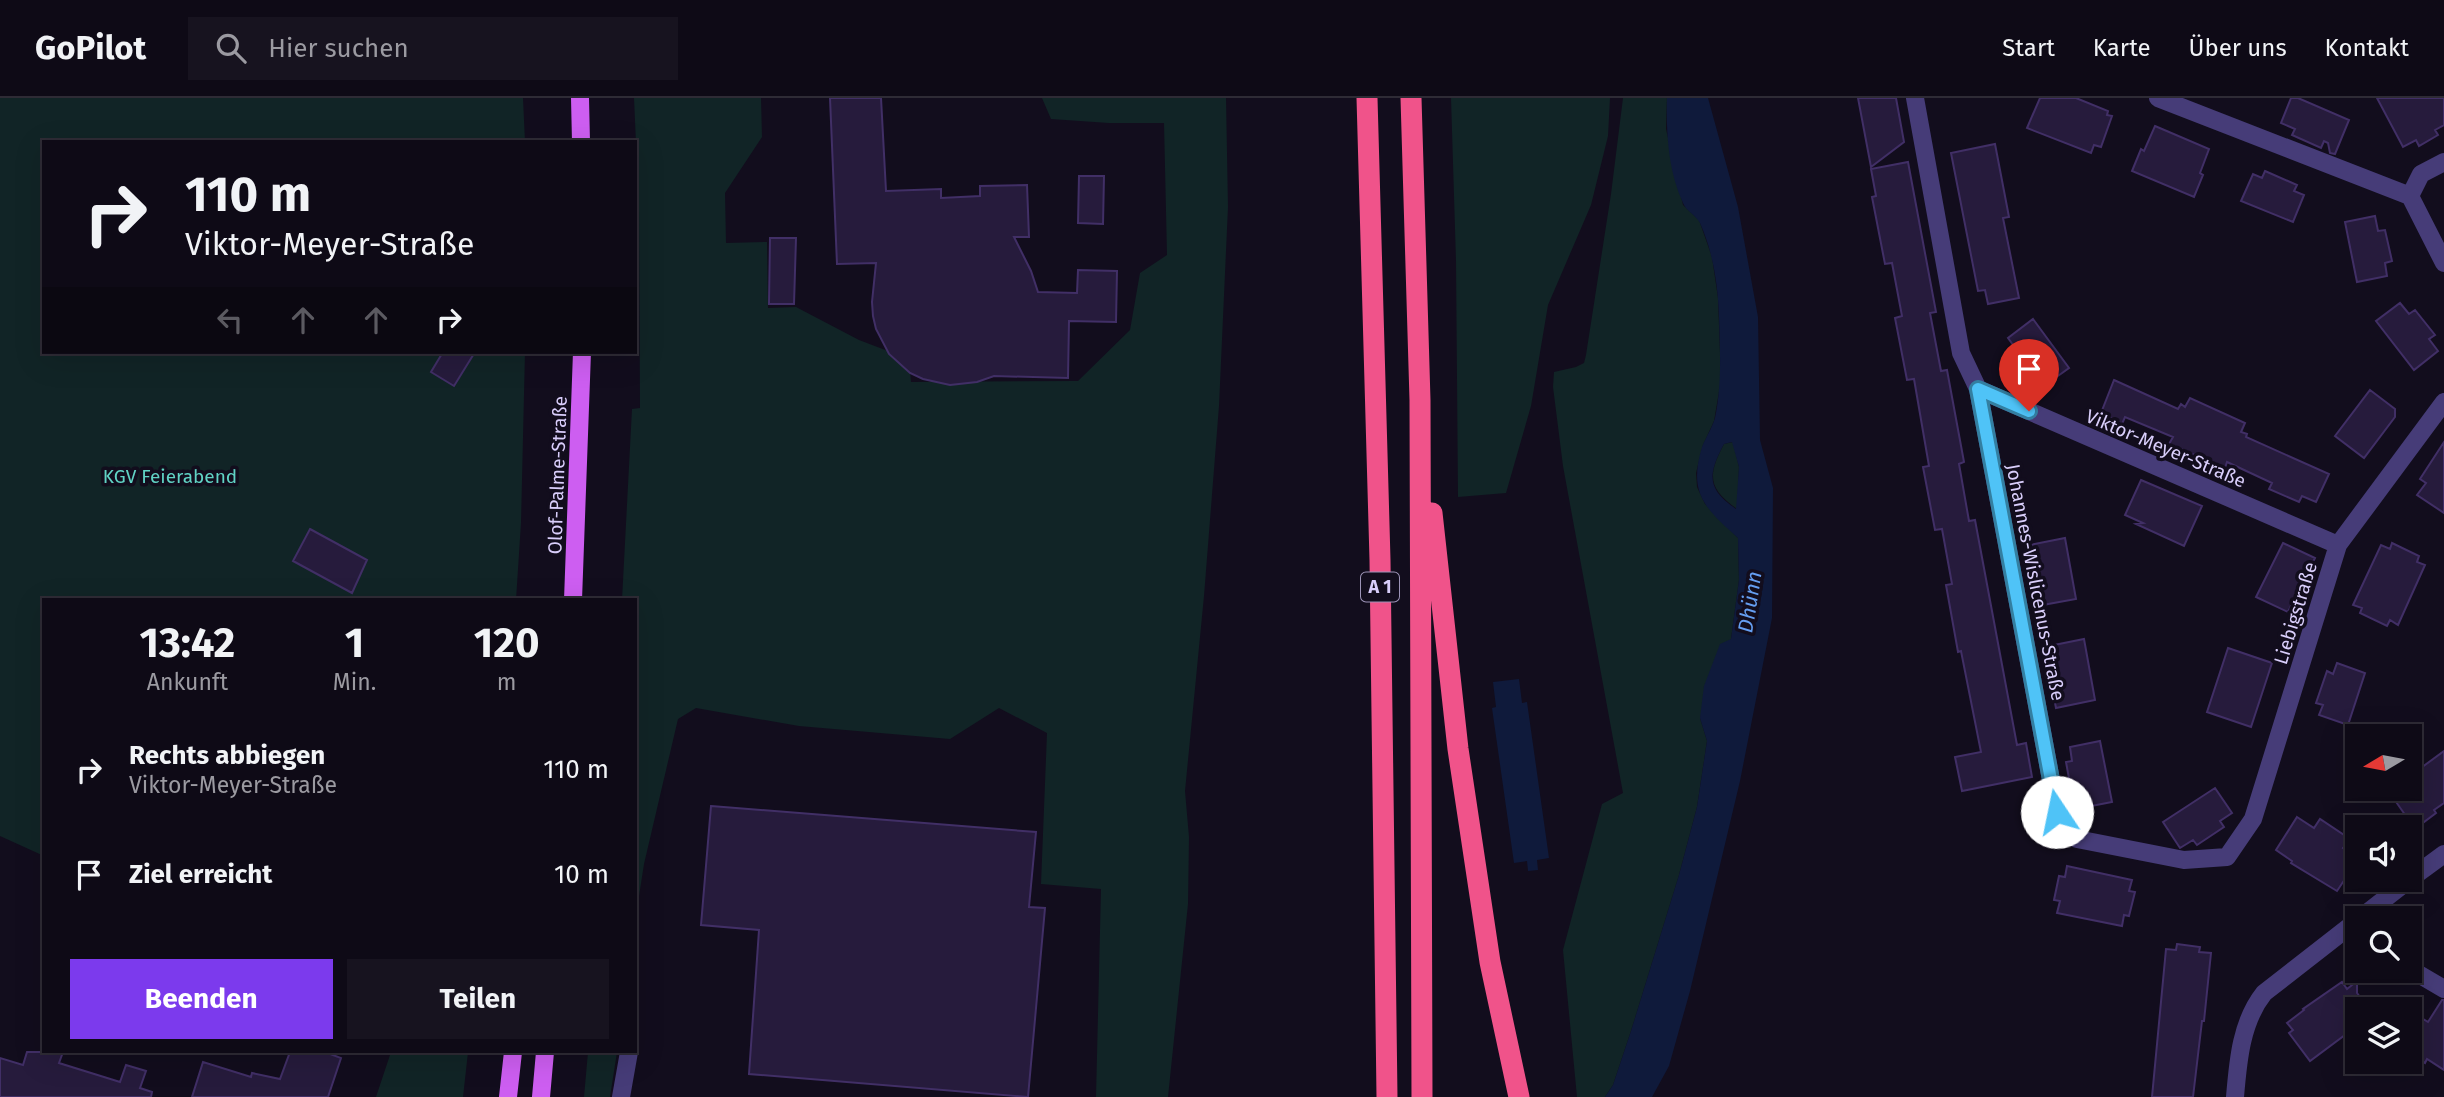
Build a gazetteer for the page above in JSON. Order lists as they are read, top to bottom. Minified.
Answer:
{"streets":{"highway":["A 1"],"main road":["Olof-Palme-Straße"],"street":["Viktor-Meyer-Straße","Johannes-Wislicenus-Straße","Liebigstraße"]},"crossings":[["Viktor-Meyer-Straße","Johannes-Wislicenus-Straße"],["Viktor-Meyer-Straße","Liebigstraße"],["Johannes-Wislicenus-Straße","Liebigstraße"]],"water":["Dhünn"],"parks":["KGV Feierabend"],"north":"left","page":{"header":"GoPilot","search":"Hier suchen","nav":["Start","Karte","Über uns","Kontakt"],"turn":["110 m","Viktor-Meyer-Straße"],"eta":["13:42","Ankunft","1","Min.","120","m"],"list":[{"name":"Rechts abbiegen","note":"Viktor-Meyer-Straße","value":"110 m"},{"name":"Ziel erreicht","value":"10 m"}],"buttons":["Beenden","Teilen"]}}
